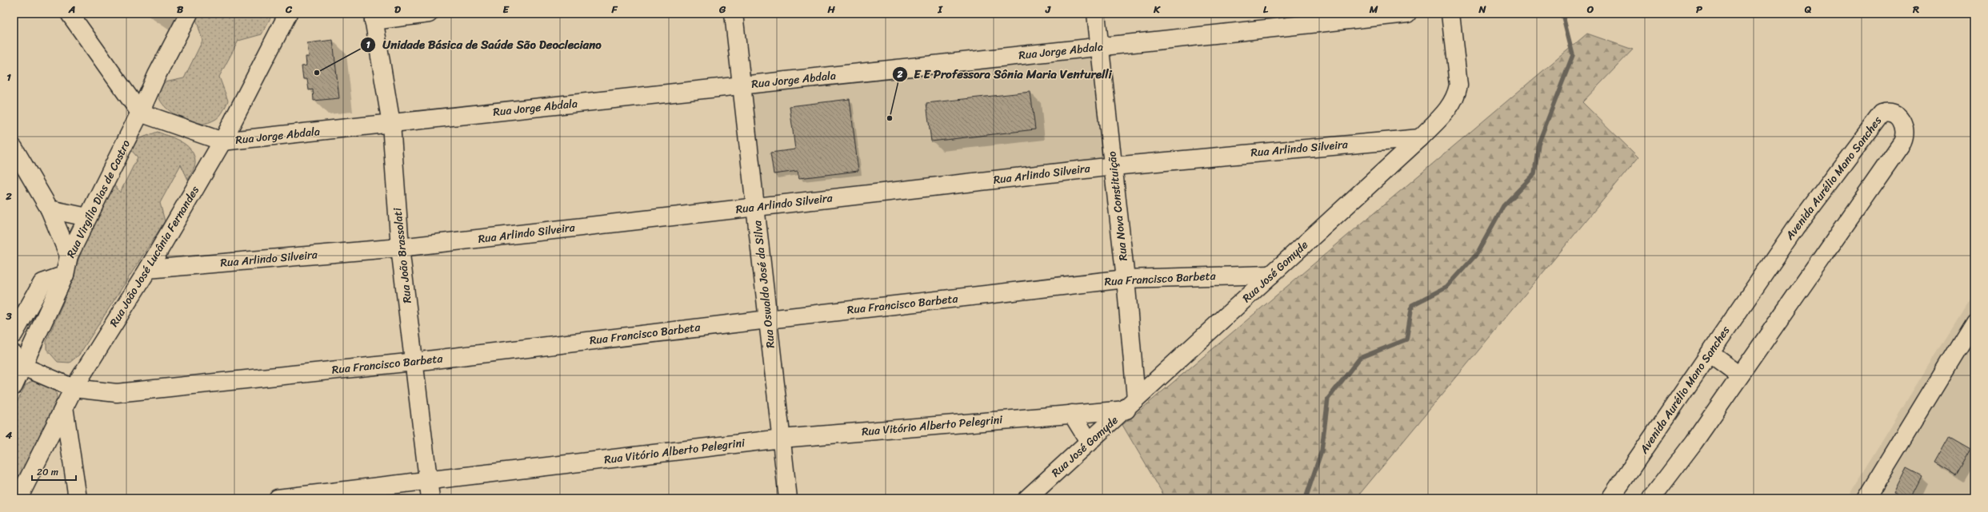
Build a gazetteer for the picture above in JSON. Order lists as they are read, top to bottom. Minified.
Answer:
{"streets":{"street":["Rua Jorge Abdala","Rua Arlindo Silveira","Avenida Aurélio Mano Sanches","Rua Virgílio Dias de Castro","Rua Nova Constituição","Rua João Brassolati","Rua João José Lucânia Fernandes","Rua José Gomyde","Rua Francisco Barbeta","Rua Oswaldo José da Silva","Rua Vitório Alberto Pelegrini"]},"crossings":[["Rua Jorge Abdala","Rua Virgílio Dias de Castro"],["Rua Jorge Abdala","Rua Nova Constituição"],["Rua Jorge Abdala","Rua João Brassolati"],["Rua Jorge Abdala","Rua João José Lucânia Fernandes"],["Rua Jorge Abdala","Rua Oswaldo José da Silva"],["Rua Arlindo Silveira","Rua Nova Constituição"],["Rua Arlindo Silveira","Rua João Brassolati"],["Rua Arlindo Silveira","Rua João José Lucânia Fernandes"],["Rua Arlindo Silveira","Rua José Gomyde"],["Rua Arlindo Silveira","Rua Oswaldo José da Silva"],["Rua Virgílio Dias de Castro","Rua Francisco Barbeta"],["Rua Nova Constituição","Rua José Gomyde"],["Rua Nova Constituição","Rua Francisco Barbeta"],["Rua Nova Constituição","Rua Vitório Alberto Pelegrini"],["Rua João Brassolati","Rua Francisco Barbeta"],["Rua João Brassolati","Rua Vitório Alberto Pelegrini"],["Rua João José Lucânia Fernandes","Rua Francisco Barbeta"],["Rua José Gomyde","Rua Francisco Barbeta"],["Rua José Gomyde","Rua Vitório Alberto Pelegrini"],["Rua Francisco Barbeta","Rua Oswaldo José da Silva"],["Rua Oswaldo José da Silva","Rua Vitório Alberto Pelegrini"]],"places":["Unidade Básica de Saúde São Deocleciano","E E Professora Sônia Maria Venturelli"],"scale_bar":"20 m","grid":{"columns":["A","B","C","D","E","F","G","H","I","J","K","L","M","N","O","P","Q","R"],"rows":["1","2","3","4"]}}
